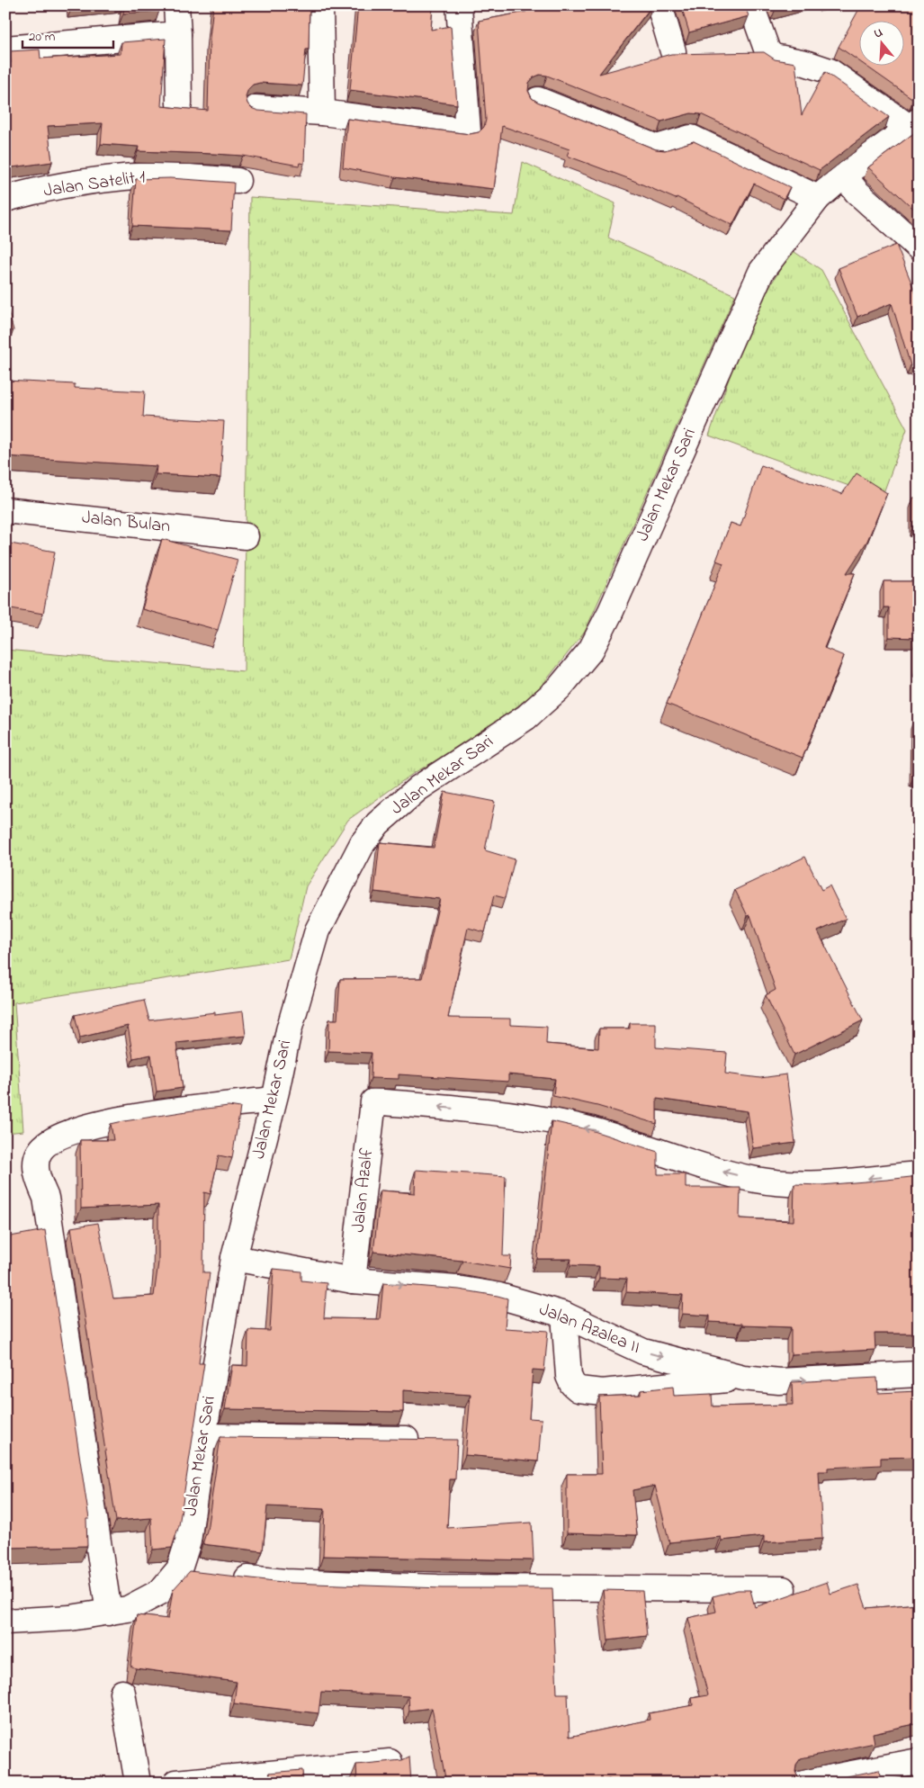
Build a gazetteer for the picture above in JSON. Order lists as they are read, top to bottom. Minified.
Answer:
{"streets":{"street":["Jalan Satelit 1","Jalan Mekar Sari","Jalan Bulan","Jalan Azalf","Jalan Azalea II"]},"crossings":[["Jalan Mekar Sari","Jalan Azalea II"],["Jalan Azalf","Jalan Azalea II"]],"one_way":["Jalan Azalea II"],"scale_bar":"20 m","north":"top"}
